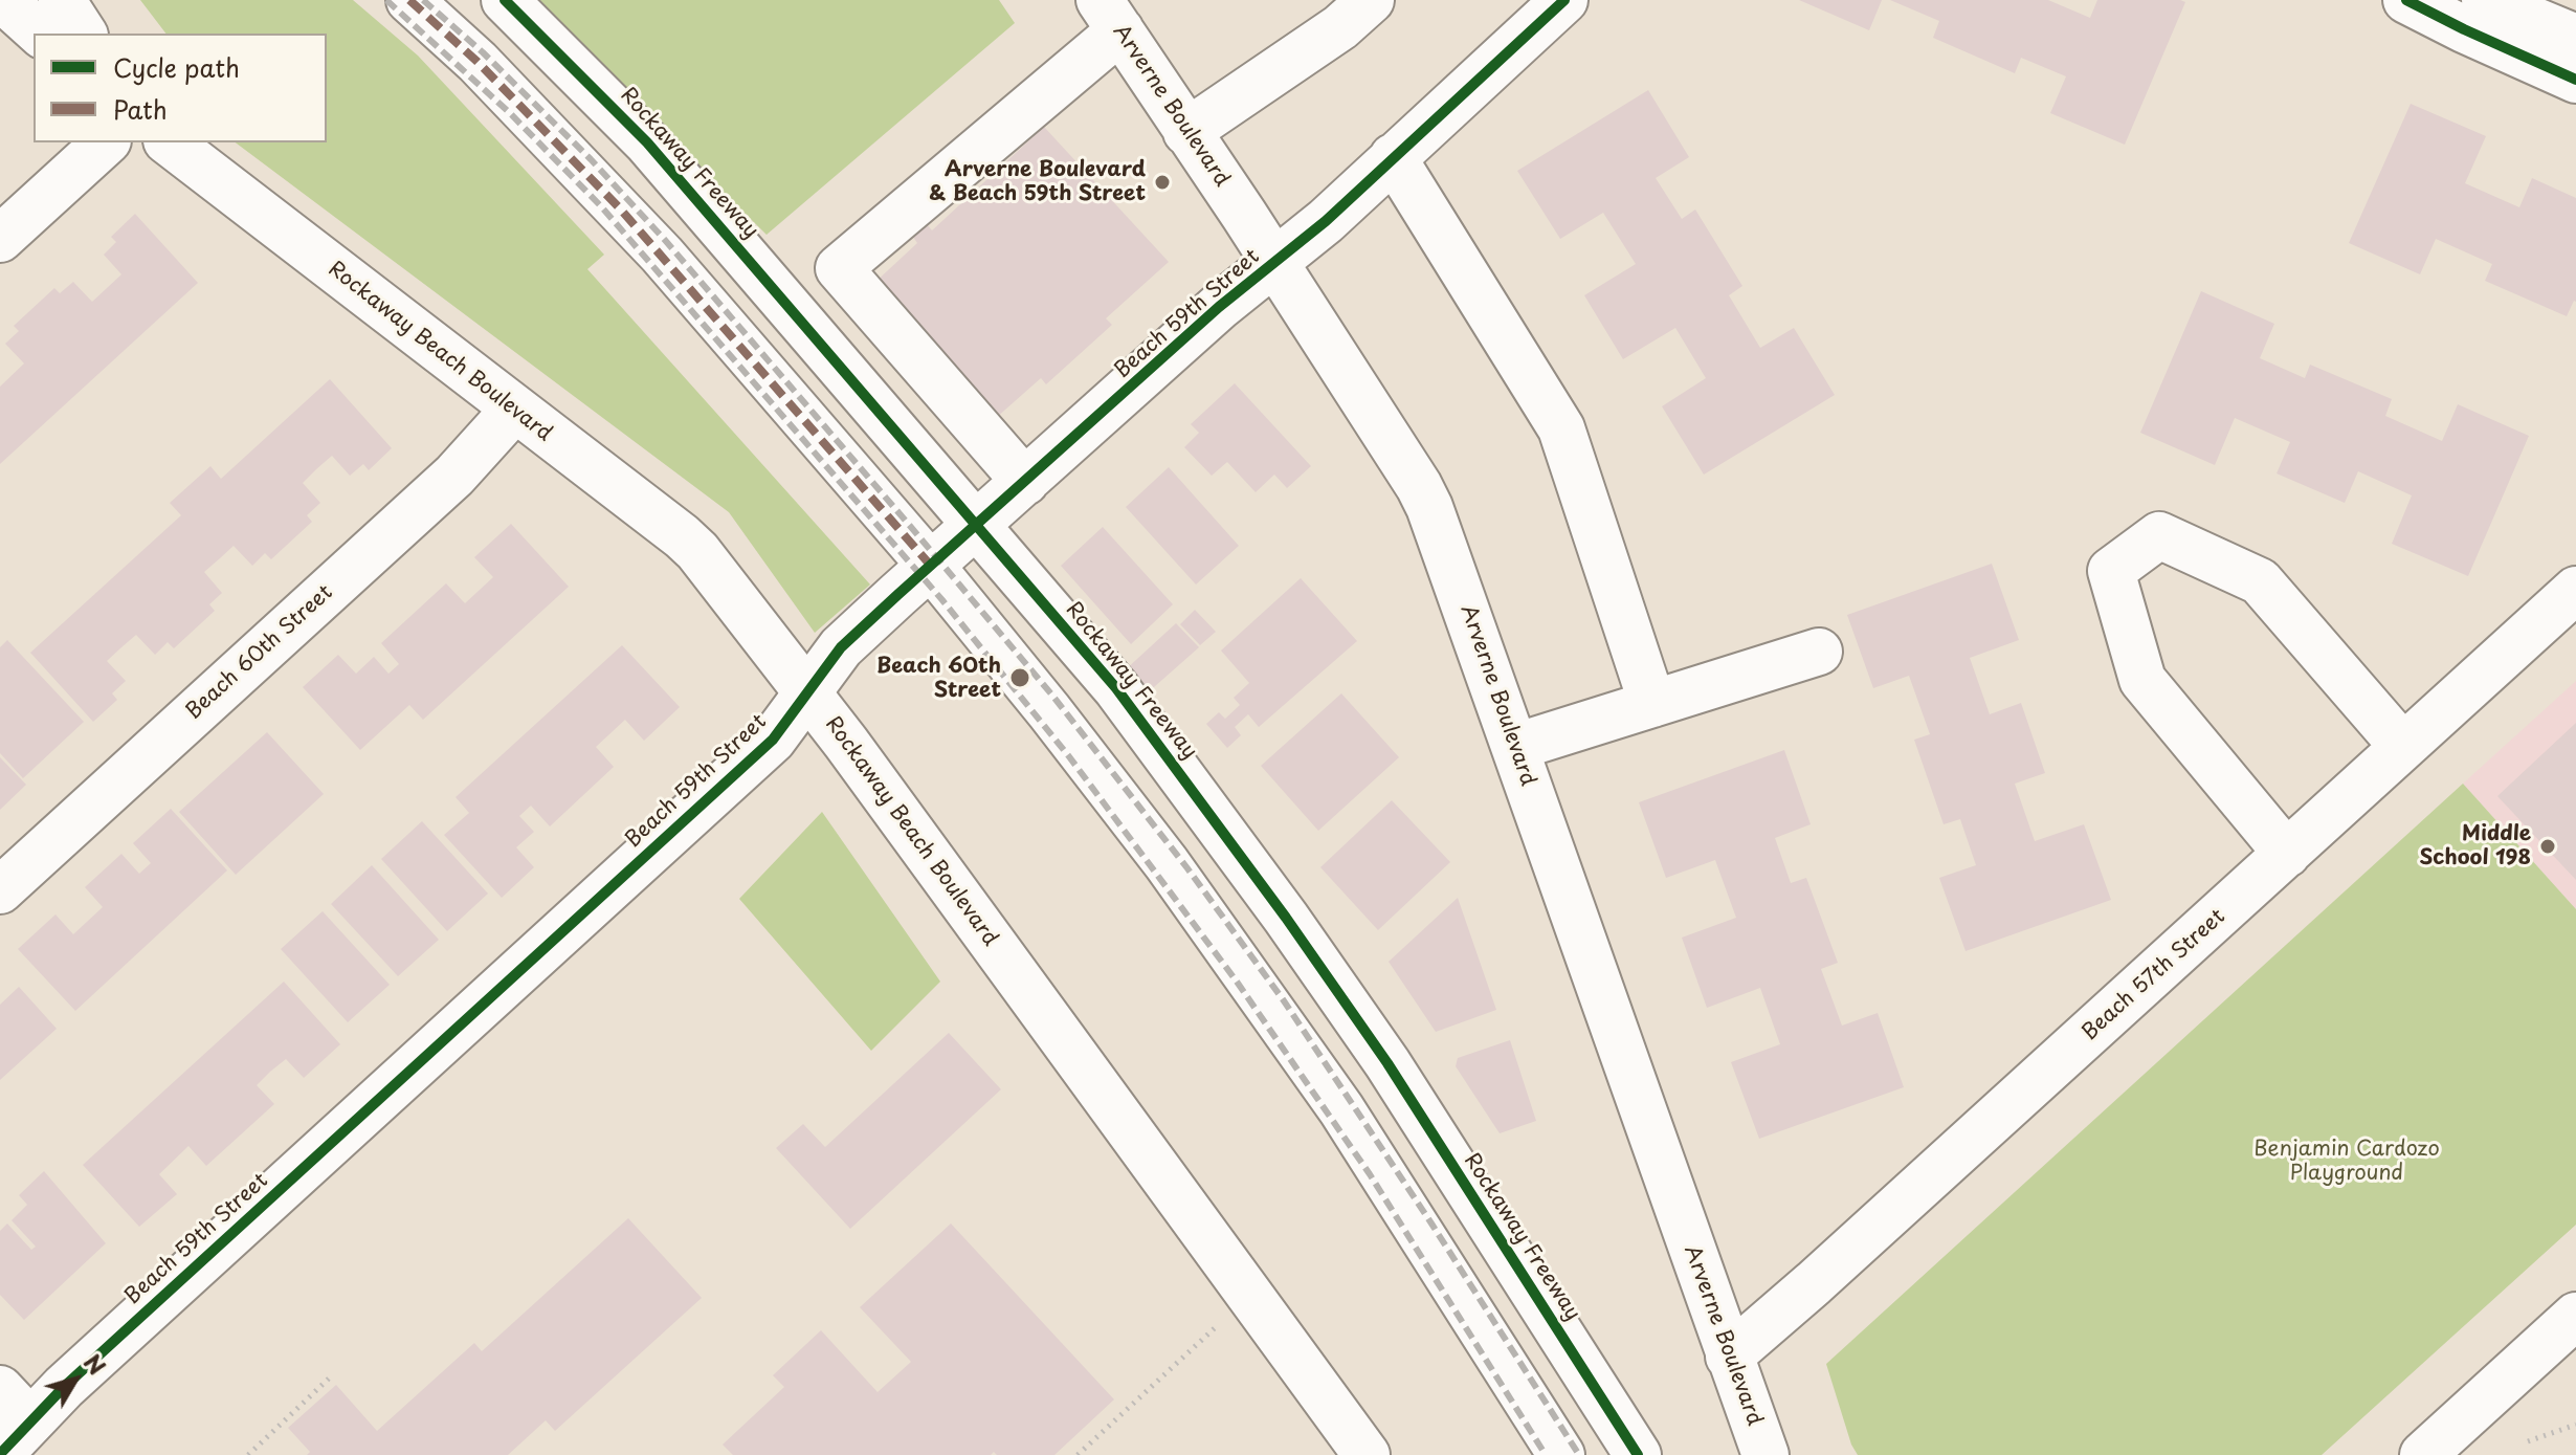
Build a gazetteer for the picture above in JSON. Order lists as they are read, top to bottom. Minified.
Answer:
{"streets":{"street":["Arverne Boulevard","Rockaway Freeway","Beach 59th Street","Rockaway Beach Boulevard","Beach 60th Street","Beach 57th Street"]},"crossings":[["Arverne Boulevard","Beach 59th Street"],["Arverne Boulevard","Beach 57th Street"],["Rockaway Freeway","Beach 59th Street"],["Beach 59th Street","Rockaway Beach Boulevard"],["Rockaway Beach Boulevard","Beach 60th Street"]],"parks":["Benjamin Cardozo Playground"],"places":["Arverne Boulevard & Beach 59th Street","Beach 60th Street","Middle School 198"],"legend":["Cycle path","Path"],"north":"top right"}
